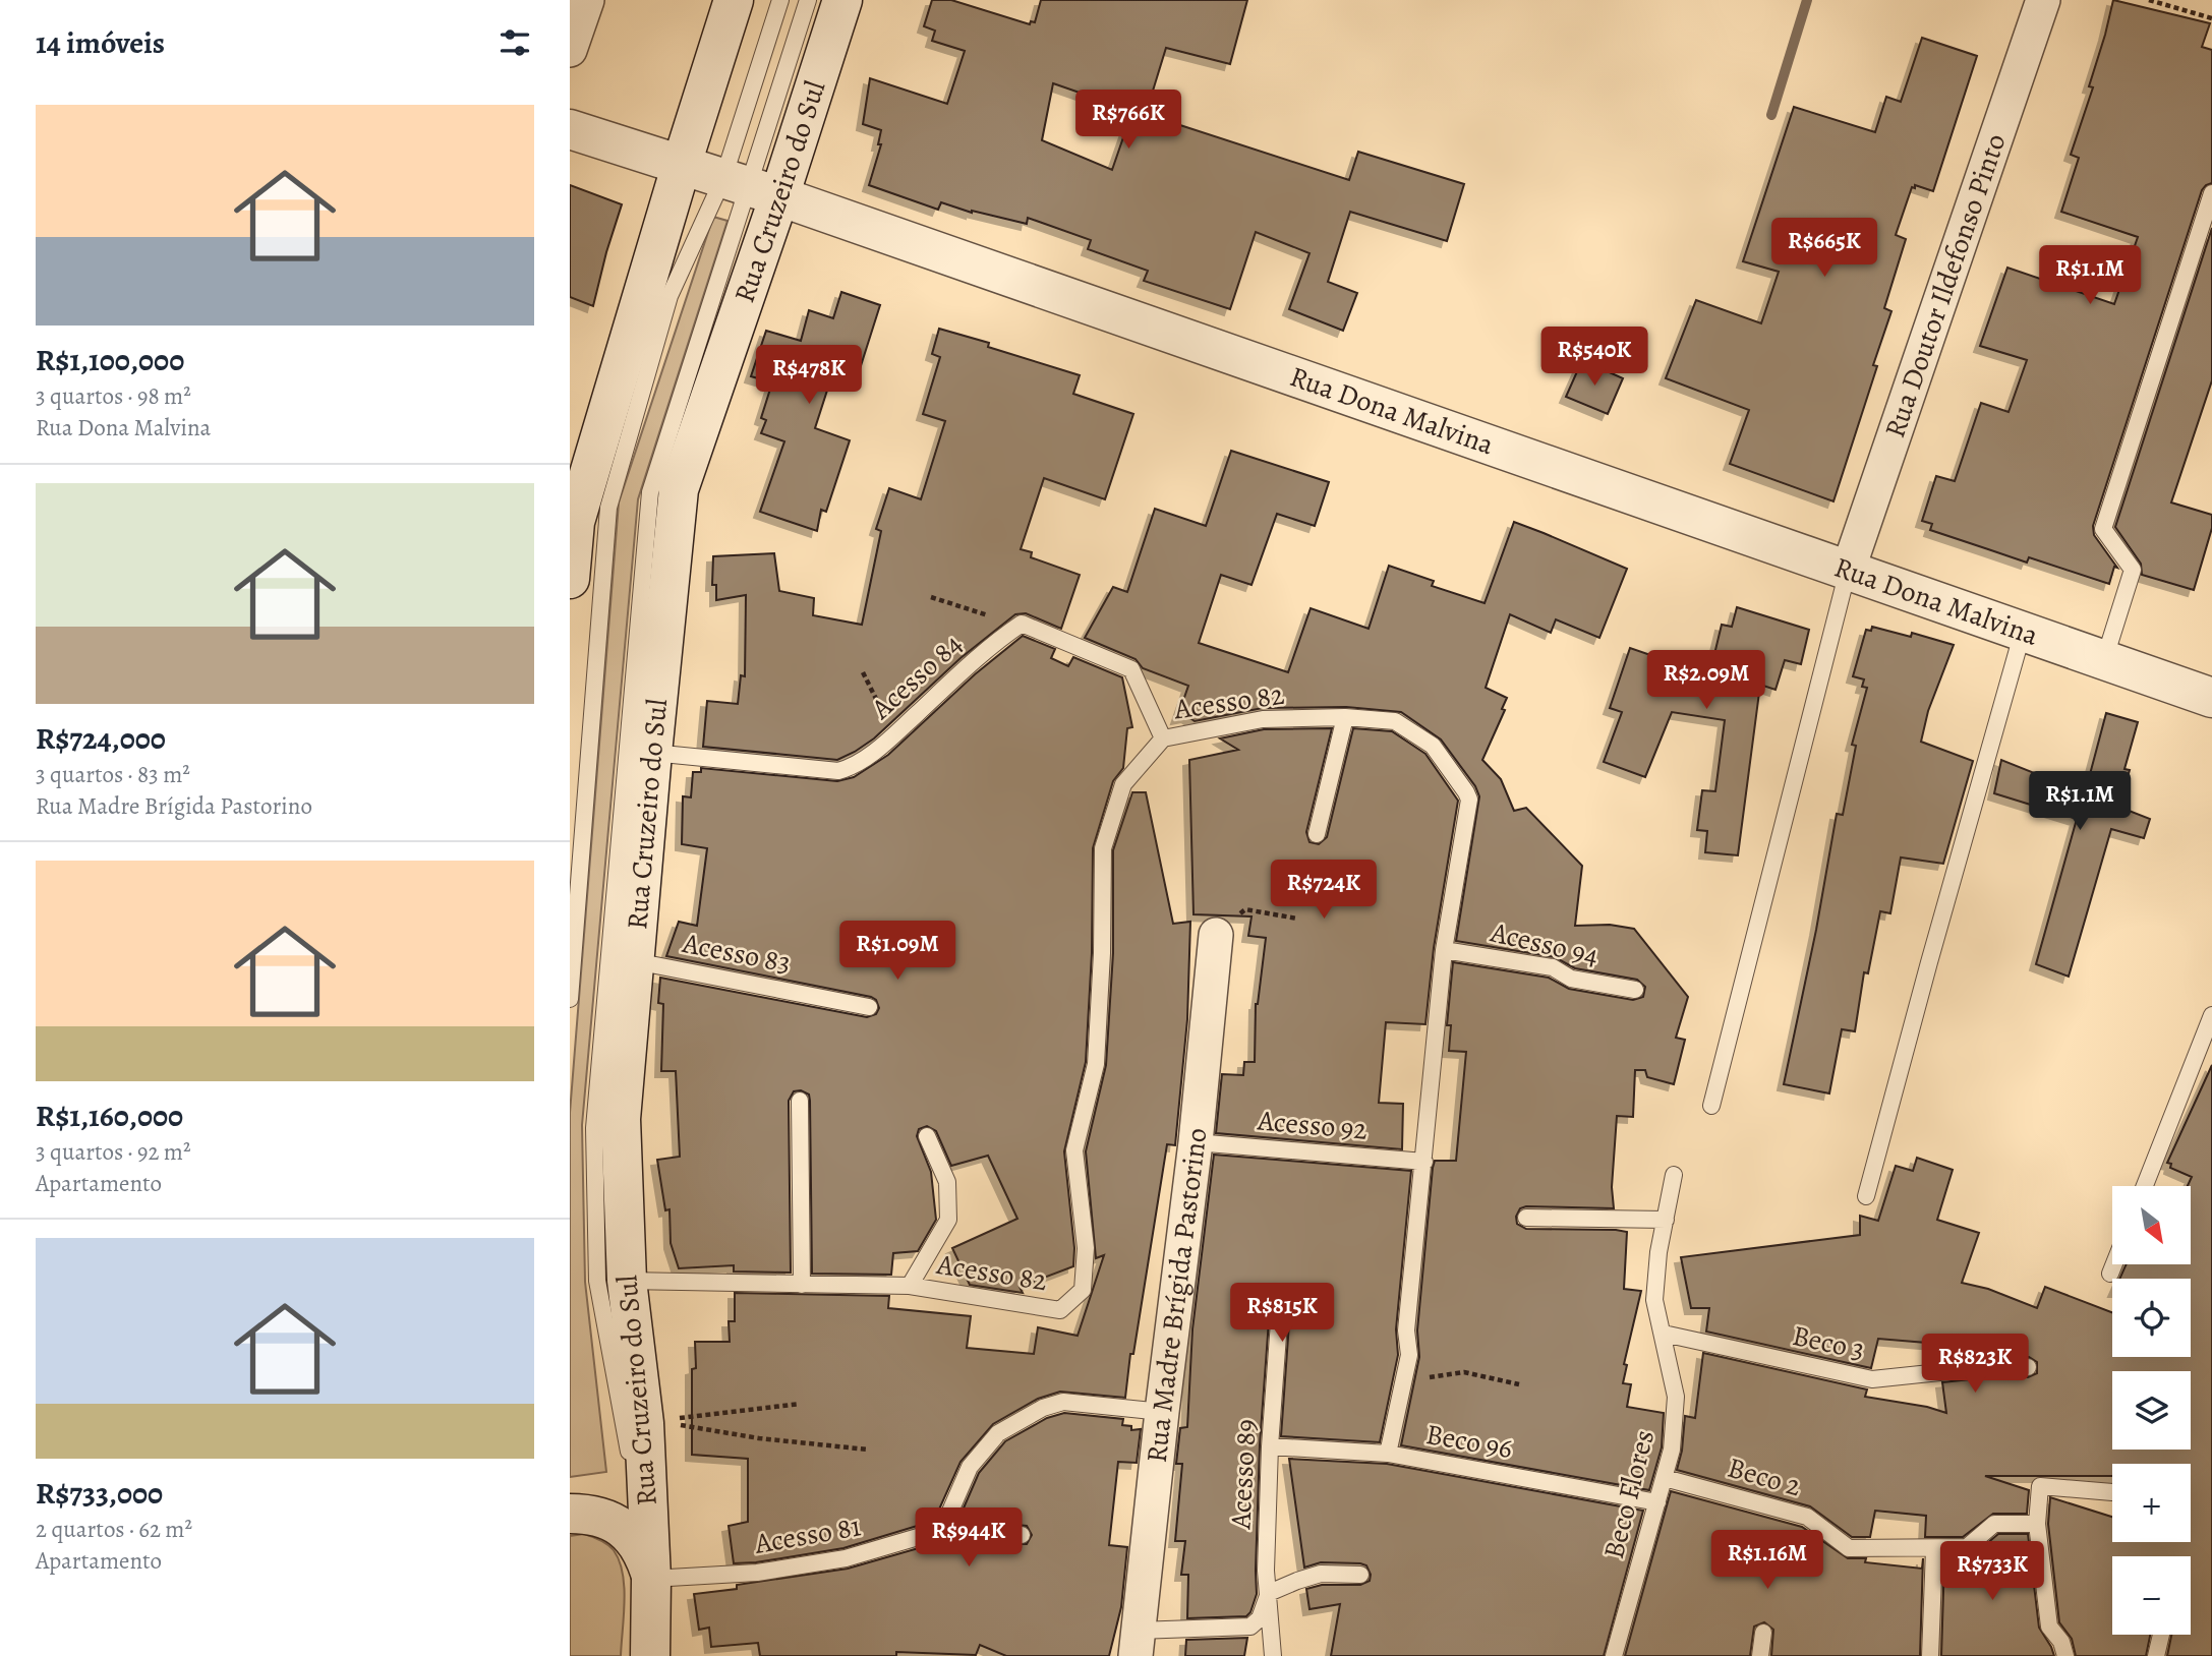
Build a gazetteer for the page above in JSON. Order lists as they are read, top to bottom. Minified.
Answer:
{"streets":{"main road":["Rua Cruzeiro do Sul","Rua Dona Malvina"],"street":["Rua Doutor Ildefonso Pinto","Rua Madre Brígida Pastorino"],"lane":["Acesso 84","Acesso 82","Acesso 94","Acesso 83","Acesso 92","Beco 3","Beco 96","Acesso 89","Beco 2","Beco Flores","Acesso 81"]},"crossings":[["Rua Cruzeiro do Sul","Rua Dona Malvina"],["Rua Cruzeiro do Sul","Acesso 84"],["Rua Cruzeiro do Sul","Acesso 82"],["Rua Cruzeiro do Sul","Acesso 83"],["Rua Cruzeiro do Sul","Acesso 81"],["Rua Doutor Ildefonso Pinto","Rua Dona Malvina"],["Acesso 82","Acesso 94"],["Acesso 82","Acesso 92"],["Acesso 82","Beco 96"],["Acesso 92","Rua Madre Brígida Pastorino"],["Beco 3","Beco Flores"],["Beco 96","Acesso 89"],["Beco 96","Beco Flores"],["Beco 2","Beco Flores"]],"north":"bottom right","page":{"heading":"14 imóveis","list":[{"name":"R$1,100,000","note":"3 quartos · 98 m² · Rua Dona Malvina"},{"name":"R$724,000","note":"3 quartos · 83 m² · Rua Madre Brígida Pastorino"},{"name":"R$1,160,000","note":"3 quartos · 92 m² · Apartamento"},{"name":"R$733,000","note":"2 quartos · 62 m² · Apartamento"}],"price":["R$766K","R$665K","R$1.1M","R$540K","R$478K","R$2.09M","R$1.1M","R$724K","R$1.09M","R$815K","R$823K","R$944K","R$1.16M","R$733K"],"map_buttons":["+","−"]}}
